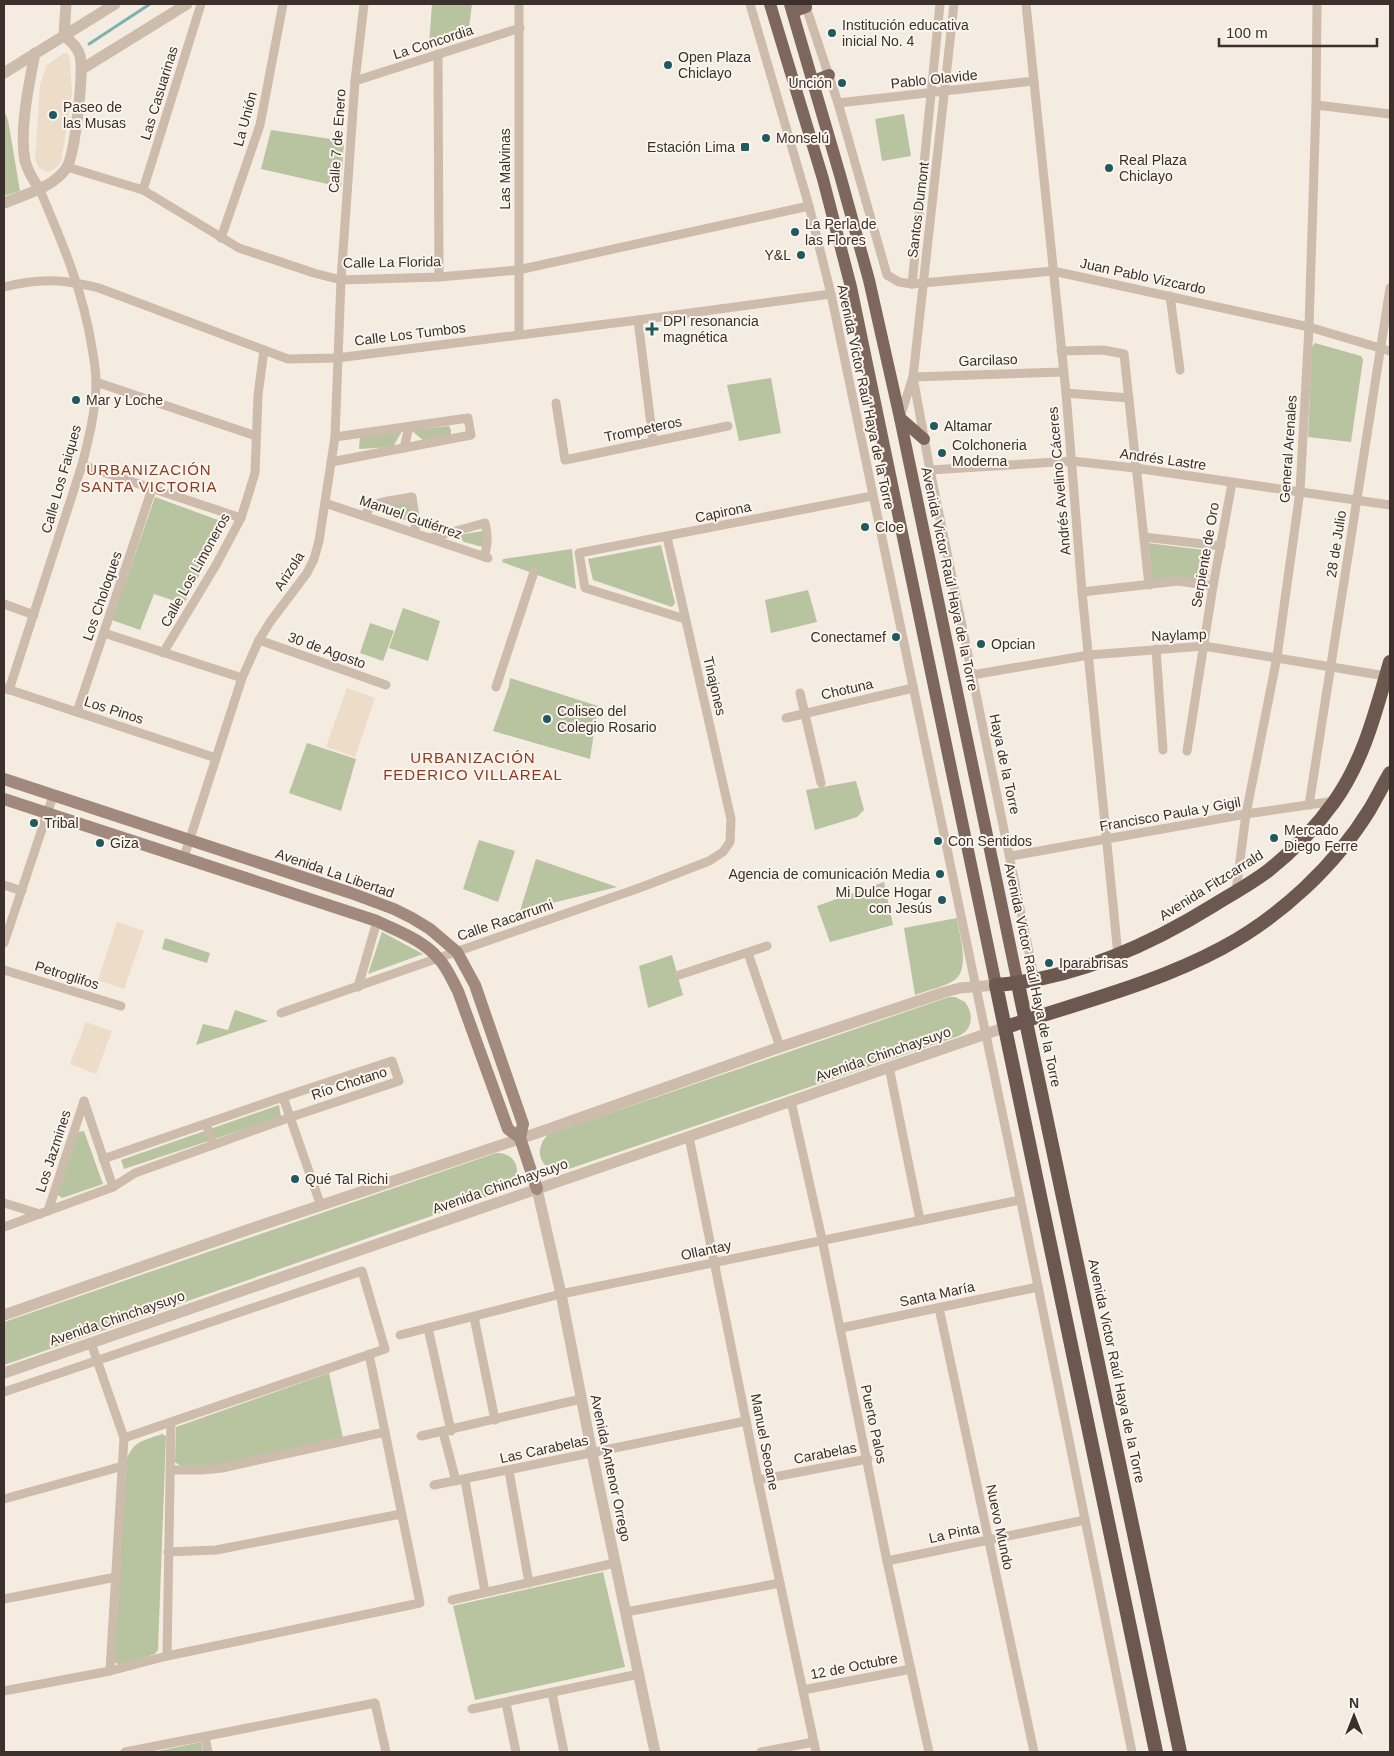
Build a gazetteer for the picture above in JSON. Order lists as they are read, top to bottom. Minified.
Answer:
{"streets":{"highway":["Avenida Victor Raúl Haya de la Torre","Avenida Fitzcarrald"],"main road":["Avenida La Libertad"],"street":["La Concordia","Pablo Olavide","Las Casuarinas","La Unión","Calle 7 de Enero","Las Malvinas","Santos Dumont","Calle La Florida","Juan Pablo Vizcardo","Calle Los Tumbos","Garcilaso","Avenida Víctor Raúl Haya de la Torre","Trompeteros","General Arenales","Andrés Lastre","Calle Los Faiques","Andrés Avelino Cáceres","Capirona","Manuel Gutiérrez","28 de Julio","Serpiente de Oro","Calle Los Limoneros","Arizola","Los Choloques","Naylamp","30 de Agosto","Tinajones","Chotuna","Los Pinos","Haya de la Torre","Francisco Paula y Gigil","Calle Racarrumi","Petroglifos","Avenida Chinchaysuyo","Río Chotano","Los Jazmines","Ollantay","Santa María","Puerto Palos","Manuel Seoane","Las Carabelas","Carabelas","Avenida Antenor Orrego","Nuevo Mundo","La Pinta","12 de Octubre"]},"crossings":[["La Concordia","Calle 7 de Enero"],["La Concordia","Las Malvinas"],["Pablo Olavide","Santos Dumont"],["Pablo Olavide","Juan Pablo Vizcardo"],["Pablo Olavide","Andrés Avelino Cáceres"],["Las Casuarinas","Calle La Florida"],["La Unión","Calle La Florida"],["Calle 7 de Enero","Calle La Florida"],["Calle 7 de Enero","Arizola"],["Las Malvinas","Calle La Florida"],["Las Malvinas","Calle Los Tumbos"],["Santos Dumont","Juan Pablo Vizcardo"],["Santos Dumont","Garcilaso"],["Santos Dumont","Avenida Victor Raúl Haya de la Torre"],["Santos Dumont","Haya de la Torre"],["Calle La Florida","Avenida Víctor Raúl Haya de la Torre"],["Calle La Florida","Arizola"],["Juan Pablo Vizcardo","General Arenales"],["Juan Pablo Vizcardo","Andrés Avelino Cáceres"],["Juan Pablo Vizcardo","28 de Julio"],["Calle Los Tumbos","Avenida Víctor Raúl Haya de la Torre"],["Calle Los Tumbos","Calle Los Faiques"],["Calle Los Tumbos","Calle Los Limoneros"],["Calle Los Tumbos","Arizola"],["Garcilaso","Andrés Avelino Cáceres"],["Garcilaso","Haya de la Torre"],["Avenida Víctor Raúl Haya de la Torre","Capirona"],["Avenida Víctor Raúl Haya de la Torre","Chotuna"],["Avenida Víctor Raúl Haya de la Torre","Avenida Chinchaysuyo"],["Avenida Víctor Raúl Haya de la Torre","Ollantay"],["Avenida Víctor Raúl Haya de la Torre","Santa María"],["Avenida Víctor Raúl Haya de la Torre","La Pinta"],["General Arenales","Andrés Lastre"],["General Arenales","Naylamp"],["General Arenales","Francisco Paula y Gigil"],["General Arenales","Avenida Fitzcarrald"],["Andrés Lastre","Andrés Avelino Cáceres"],["Andrés Lastre","28 de Julio"],["Andrés Lastre","Serpiente de Oro"],["Andrés Lastre","Haya de la Torre"],["Calle Los Faiques","Los Pinos"],["Andrés Avelino Cáceres","Naylamp"],["Andrés Avelino Cáceres","Francisco Paula y Gigil"],["Andrés Avelino Cáceres","Avenida Fitzcarrald"],["Capirona","Tinajones"],["Manuel Gutiérrez","Arizola"],["28 de Julio","Naylamp"],["28 de Julio","Francisco Paula y Gigil"],["Serpiente de Oro","Naylamp"],["Arizola","30 de Agosto"],["Arizola","Los Pinos"],["Arizola","Avenida La Libertad"],["Avenida Victor Raúl Haya de la Torre","Avenida Fitzcarrald"],["Los Choloques","Los Pinos"],["Naylamp","Haya de la Torre"],["Naylamp","Avenida Fitzcarrald"],["Tinajones","Calle Racarrumi"],["Haya de la Torre","Francisco Paula y Gigil"],["Haya de la Torre","Avenida Fitzcarrald"],["Francisco Paula y Gigil","Avenida Fitzcarrald"],["Avenida La Libertad","Calle Racarrumi"],["Avenida La Libertad","Avenida Chinchaysuyo"],["Avenida La Libertad","Avenida Antenor Orrego"],["Avenida Chinchaysuyo","Puerto Palos"],["Avenida Chinchaysuyo","Manuel Seoane"],["Avenida Chinchaysuyo","Avenida Antenor Orrego"],["Río Chotano","Los Jazmines"],["Ollantay","Puerto Palos"],["Ollantay","Manuel Seoane"],["Ollantay","Avenida Antenor Orrego"],["Santa María","Puerto Palos"],["Santa María","Nuevo Mundo"],["Puerto Palos","Carabelas"],["Puerto Palos","La Pinta"],["Puerto Palos","12 de Octubre"],["Manuel Seoane","Las Carabelas"],["Manuel Seoane","Carabelas"],["Manuel Seoane","12 de Octubre"],["Las Carabelas","Avenida Antenor Orrego"],["Nuevo Mundo","La Pinta"]],"districts":["URBANIZACIÓN SANTA VICTORIA","URBANIZACIÓN FEDERICO VILLAREAL"],"places":{"other":["Institución educativa inicial No. 4","Open Plaza Chiclayo","Unción","Paseo de las Musas","Monselú","Real Plaza Chiclayo","La Perla de las Flores","Y&L","Mar y Loche","Altamar","Colchoneria Moderna","Cloe","Conectamef","Opcian","Coliseo del Colegio Rosario","Tribal","Mercado Diego Ferre","Con Sentidos","Giza","Agencia de comunicación Media","Mi Dulce Hogar con Jesús","Iparabrisas","Qué Tal Richi"],"transit":["Estación Lima"],"health":["DPI resonancia magnética"]},"scale_bar":"100 m","north":"top"}
